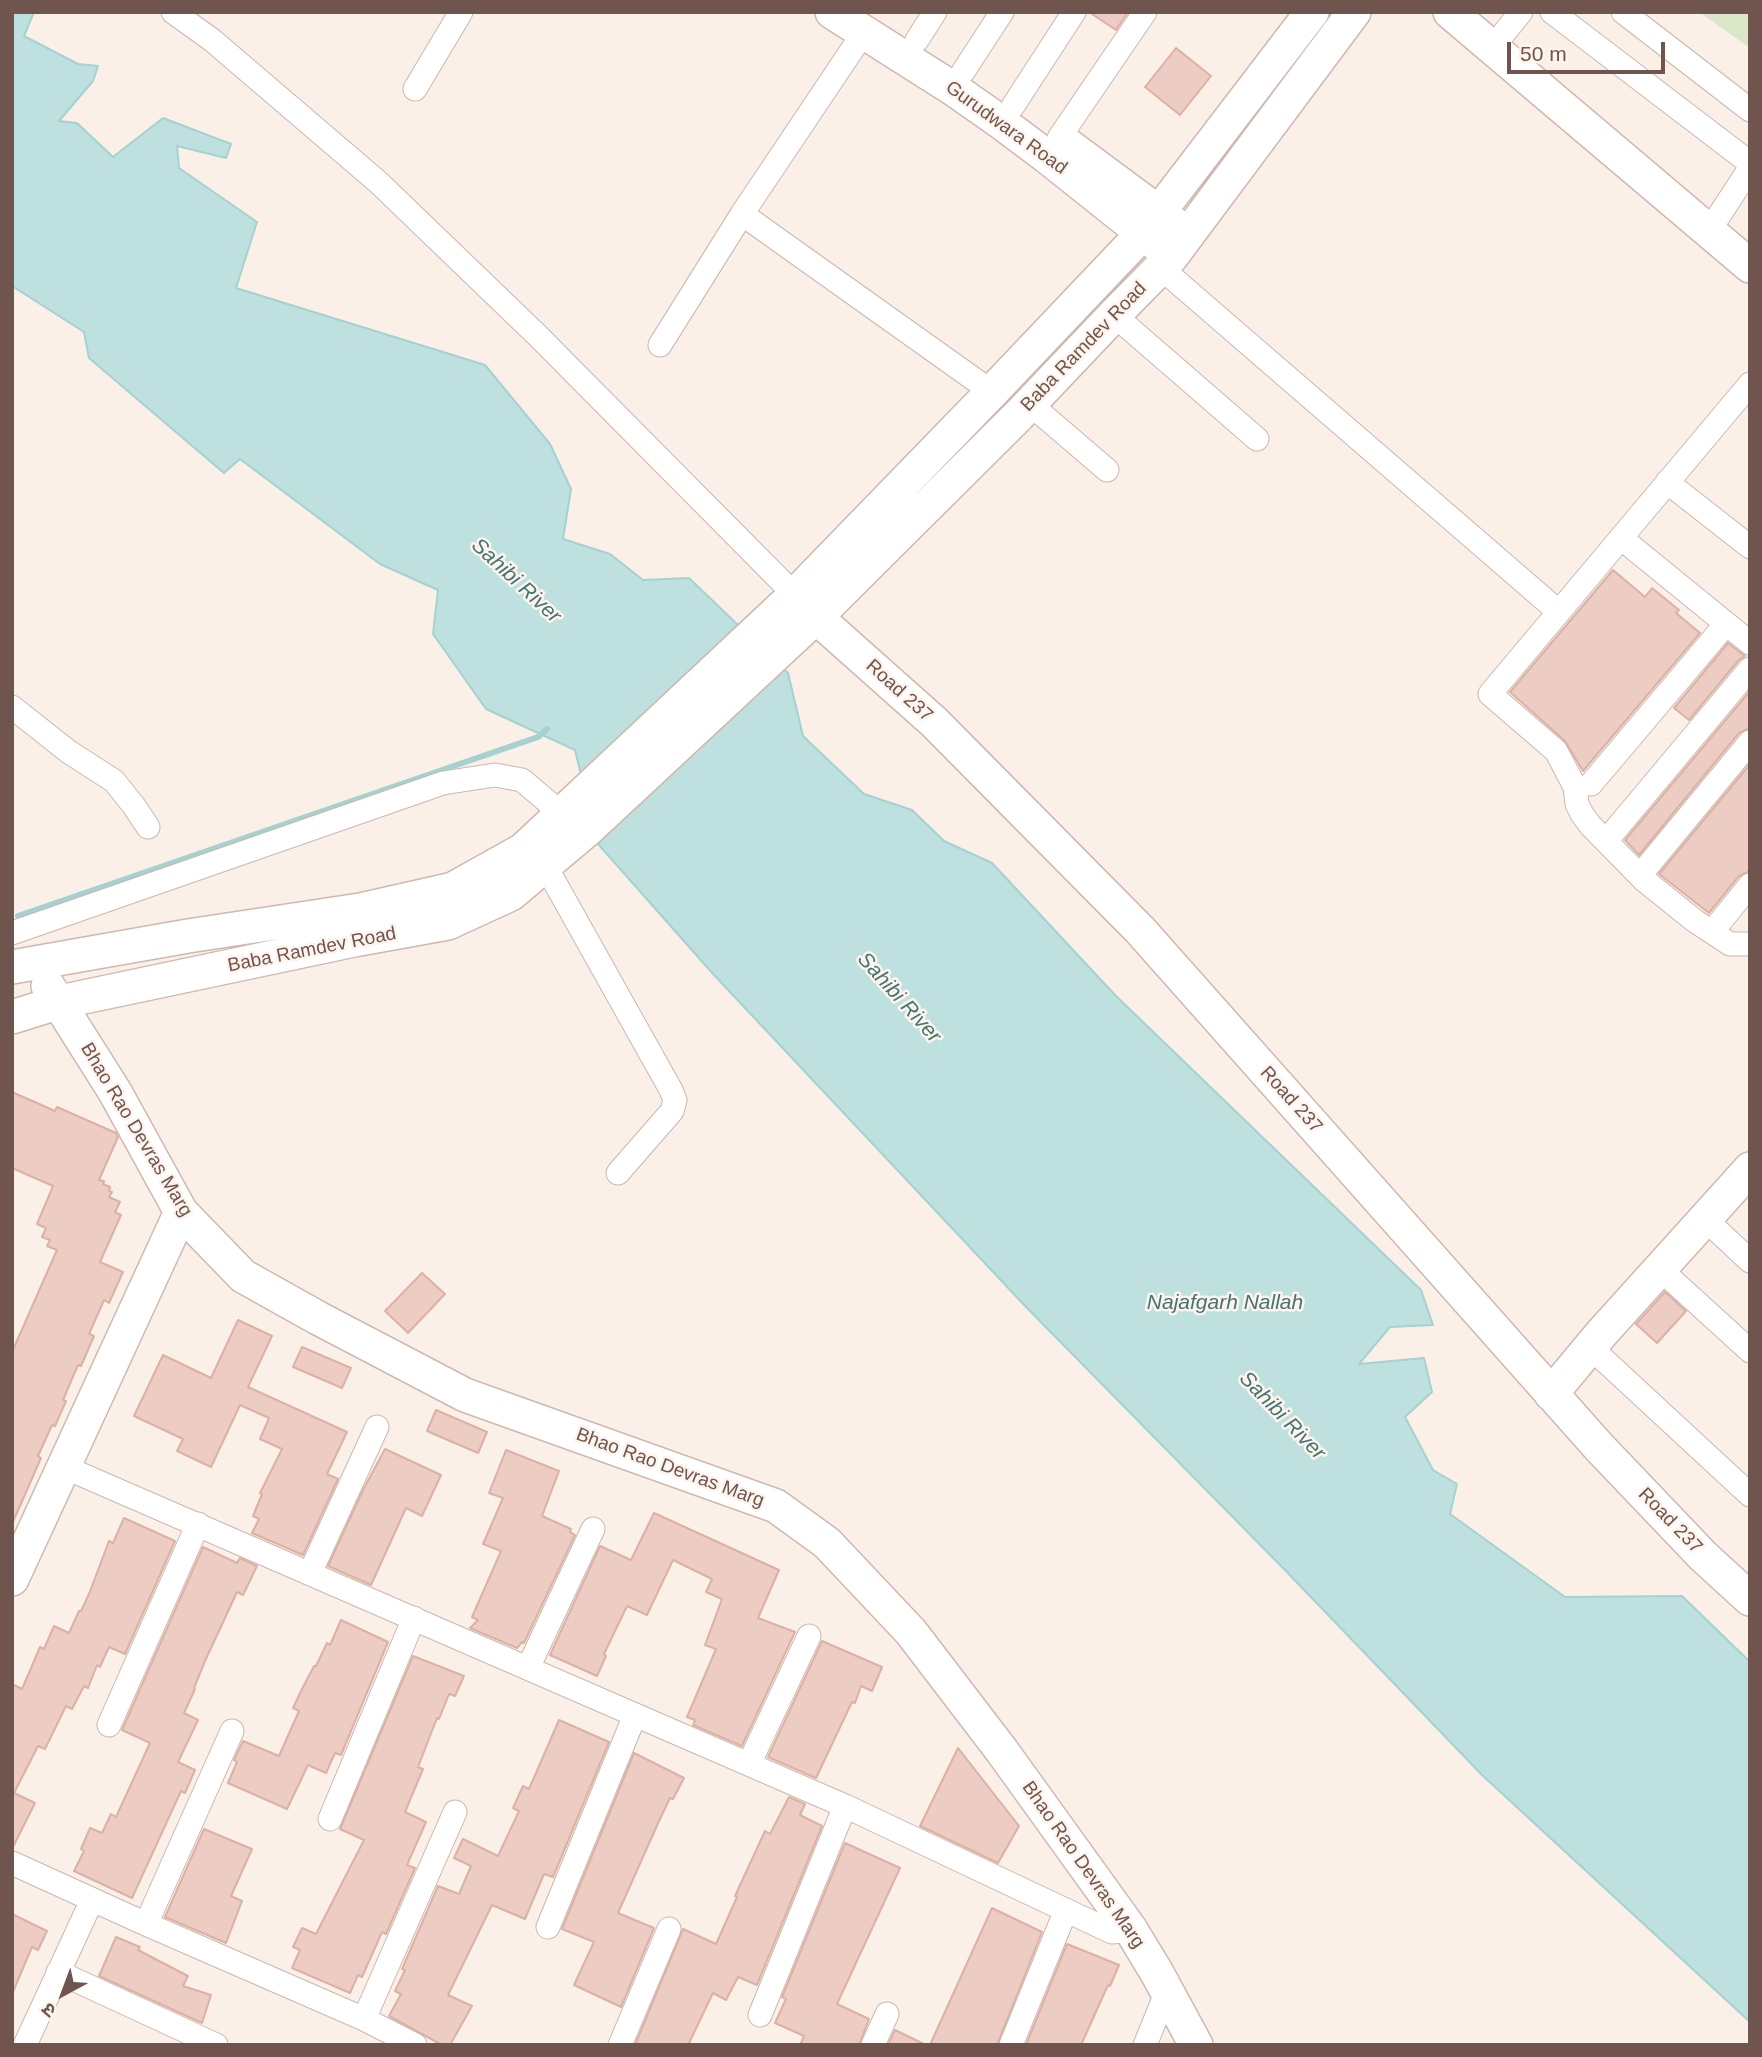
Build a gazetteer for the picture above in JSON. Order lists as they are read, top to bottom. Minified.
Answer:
{"streets":{"street":["Gurudwara Road","Baba Ramdev Road","Road 237","Bhao Rao Devras Marg"]},"crossings":[["Gurudwara Road","Baba Ramdev Road"],["Baba Ramdev Road","Road 237"],["Baba Ramdev Road","Bhao Rao Devras Marg"]],"water":["Sahibi River","Najafgarh Nallah"],"scale_bar":"50 m","north":"bottom left"}
